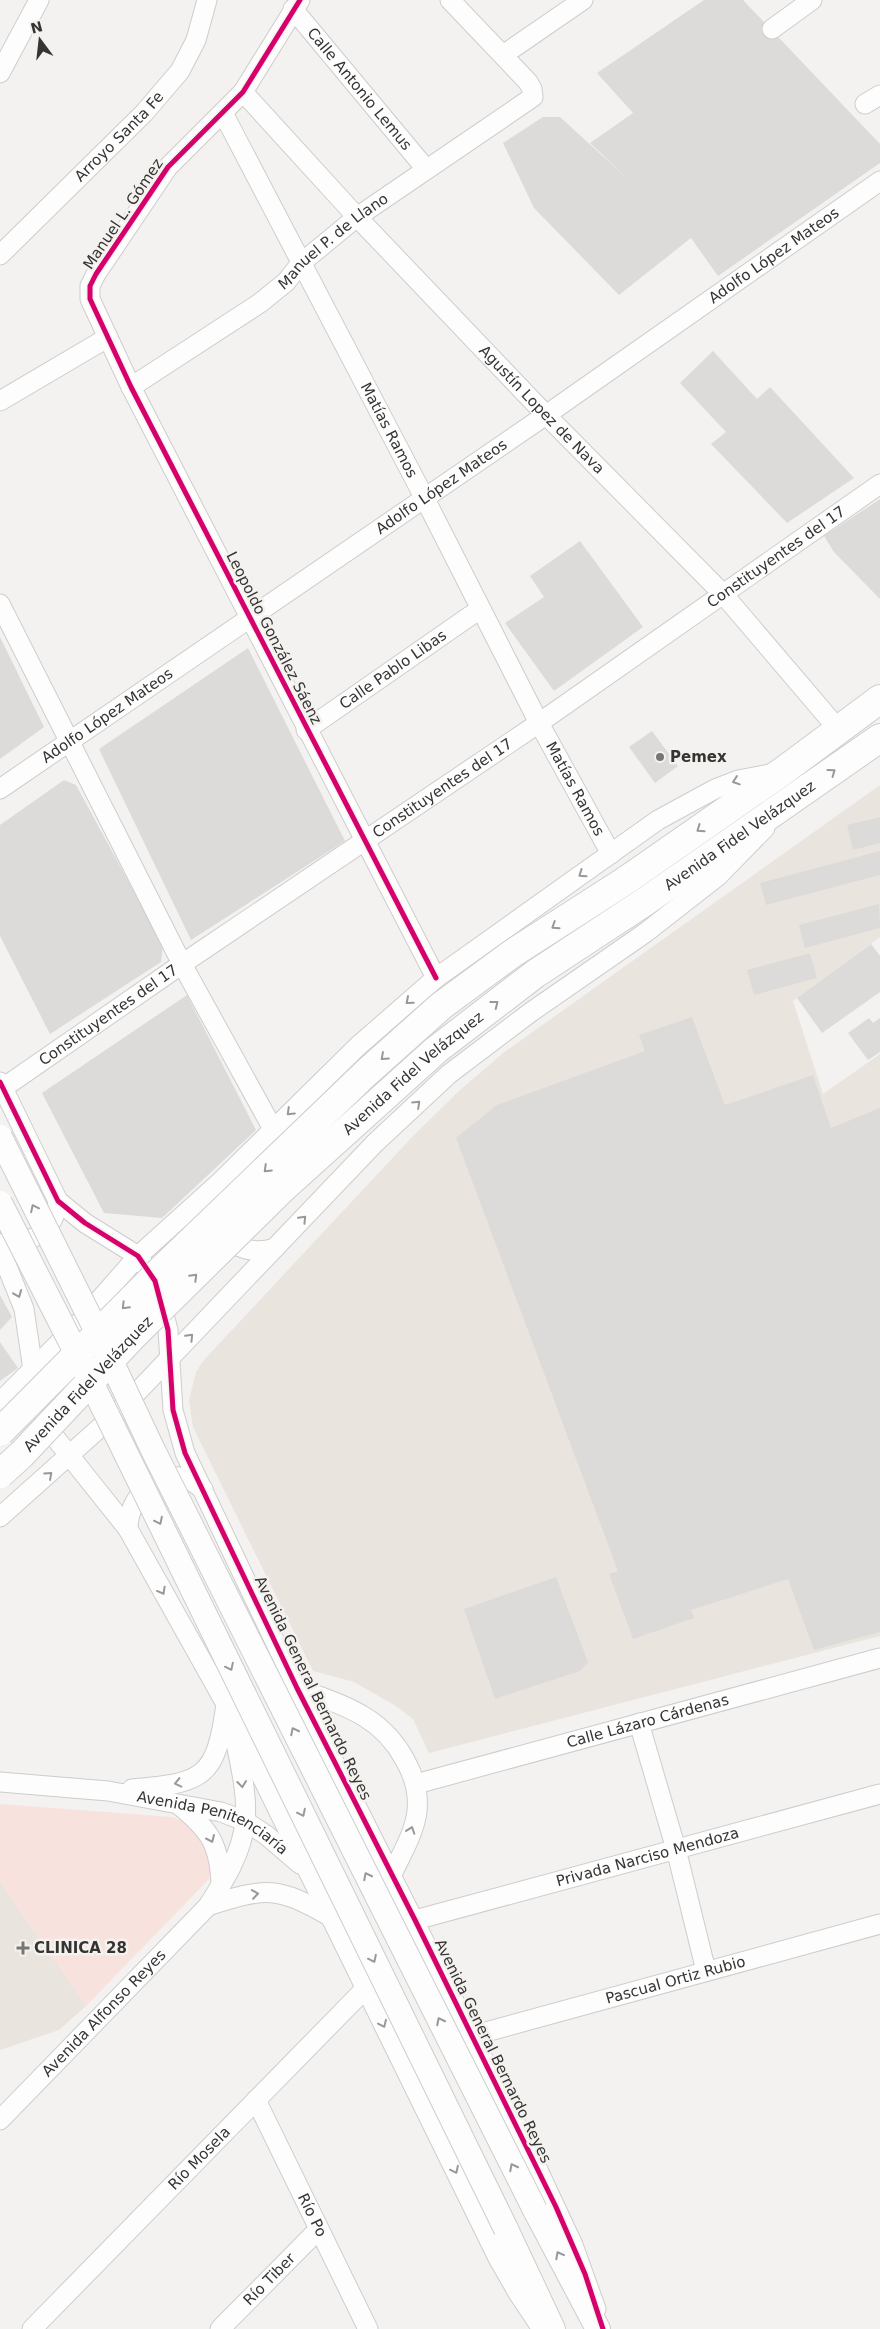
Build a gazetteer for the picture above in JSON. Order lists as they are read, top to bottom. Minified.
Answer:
{"streets":{"highway":["Avenida Fidel Velázquez"],"street":["Calle Antonio Lemus","Arroyo Santa Fe","Manuel L. Gómez","Manuel P. de Llano","Adolfo López Mateos","Agustín Lopez de Nava","Matías Ramos","Constituyentes del 17","Leopoldo González Sáenz","Calle Pablo Libas","Avenida General Bernardo Reyes","Calle Lázaro Cárdenas","Avenida Penitenciaría","Privada Narciso Mendoza","Pascual Ortiz Rubio","Avenida Alfonso Reyes","Río Mosela","Río Po","Río Tiber"]},"crossings":[["Calle Antonio Lemus","Manuel L. Gómez"],["Calle Antonio Lemus","Manuel P. de Llano"],["Manuel L. Gómez","Agustín Lopez de Nava"],["Manuel L. Gómez","Matías Ramos"],["Manuel L. Gómez","Leopoldo González Sáenz"],["Manuel P. de Llano","Agustín Lopez de Nava"],["Manuel P. de Llano","Matías Ramos"],["Manuel P. de Llano","Leopoldo González Sáenz"],["Adolfo López Mateos","Agustín Lopez de Nava"],["Adolfo López Mateos","Matías Ramos"],["Adolfo López Mateos","Leopoldo González Sáenz"],["Agustín Lopez de Nava","Constituyentes del 17"],["Agustín Lopez de Nava","Avenida Fidel Velázquez"],["Matías Ramos","Constituyentes del 17"],["Matías Ramos","Calle Pablo Libas"],["Constituyentes del 17","Leopoldo González Sáenz"],["Constituyentes del 17","Avenida General Bernardo Reyes"],["Leopoldo González Sáenz","Calle Pablo Libas"],["Avenida General Bernardo Reyes","Privada Narciso Mendoza"],["Avenida General Bernardo Reyes","Pascual Ortiz Rubio"],["Avenida Penitenciaría","Avenida Alfonso Reyes"],["Río Mosela","Río Po"],["Río Po","Río Tiber"]],"places":{"other":["Pemex"],"health":["CLINICA 28"]},"north":"top"}
